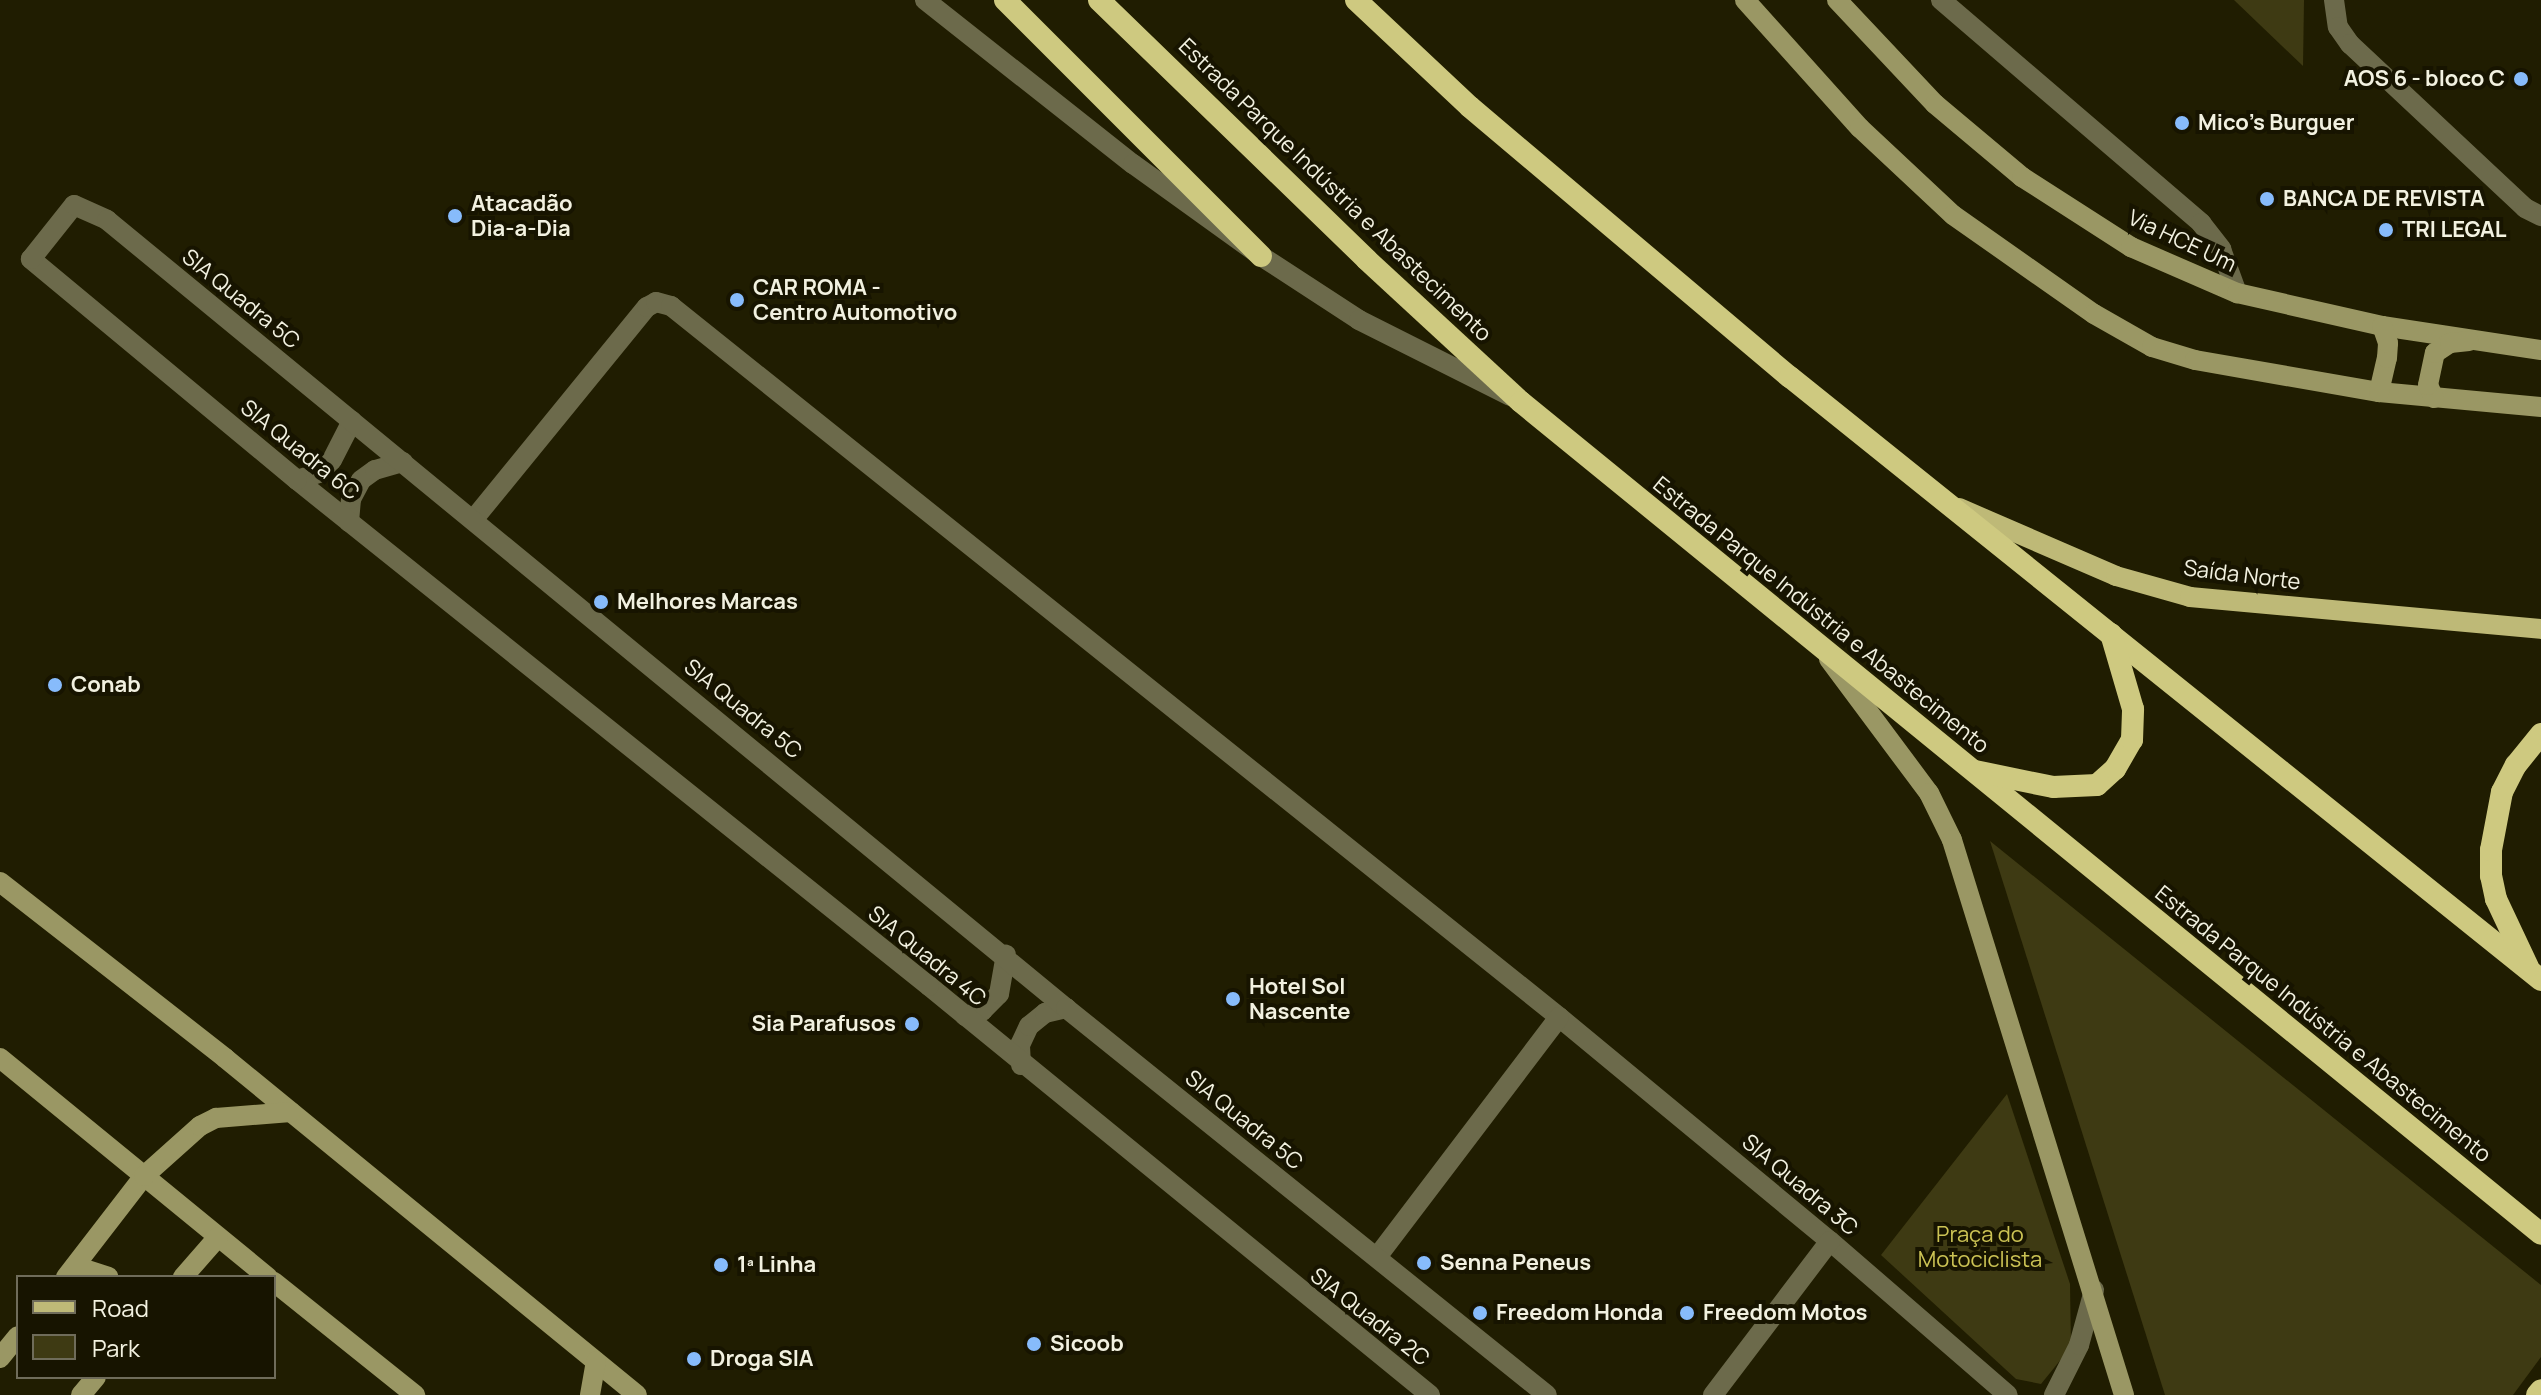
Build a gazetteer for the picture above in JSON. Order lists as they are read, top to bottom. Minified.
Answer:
{"streets":{"highway":["Estrada Parque Indústria e Abastecimento"],"main road":["Via HCE Um","Saída Norte"],"street":["SIA Quadra 5C","SIA Quadra 6C","SIA Quadra 4C","SIA Quadra 3C","SIA Quadra 2C"]},"crossings":[["SIA Quadra 5C","SIA Quadra 6C"],["SIA Quadra 6C","SIA Quadra 4C"],["SIA Quadra 4C","SIA Quadra 2C"]],"parks":["Praça do Motociclista"],"places":["AOS 6 - bloco C","Mico's Burguer","BANCA DE REVISTA","Atacadão Dia-a-Dia","TRI LEGAL","CAR ROMA - Centro Automotivo","Melhores Marcas","Conab","Hotel Sol Nascente","Sia Parafusos","Senna Peneus","1ª Linha","Freedom Honda","Freedom Motos","Sicoob","Droga SIA"],"legend":["Road","Park"]}
